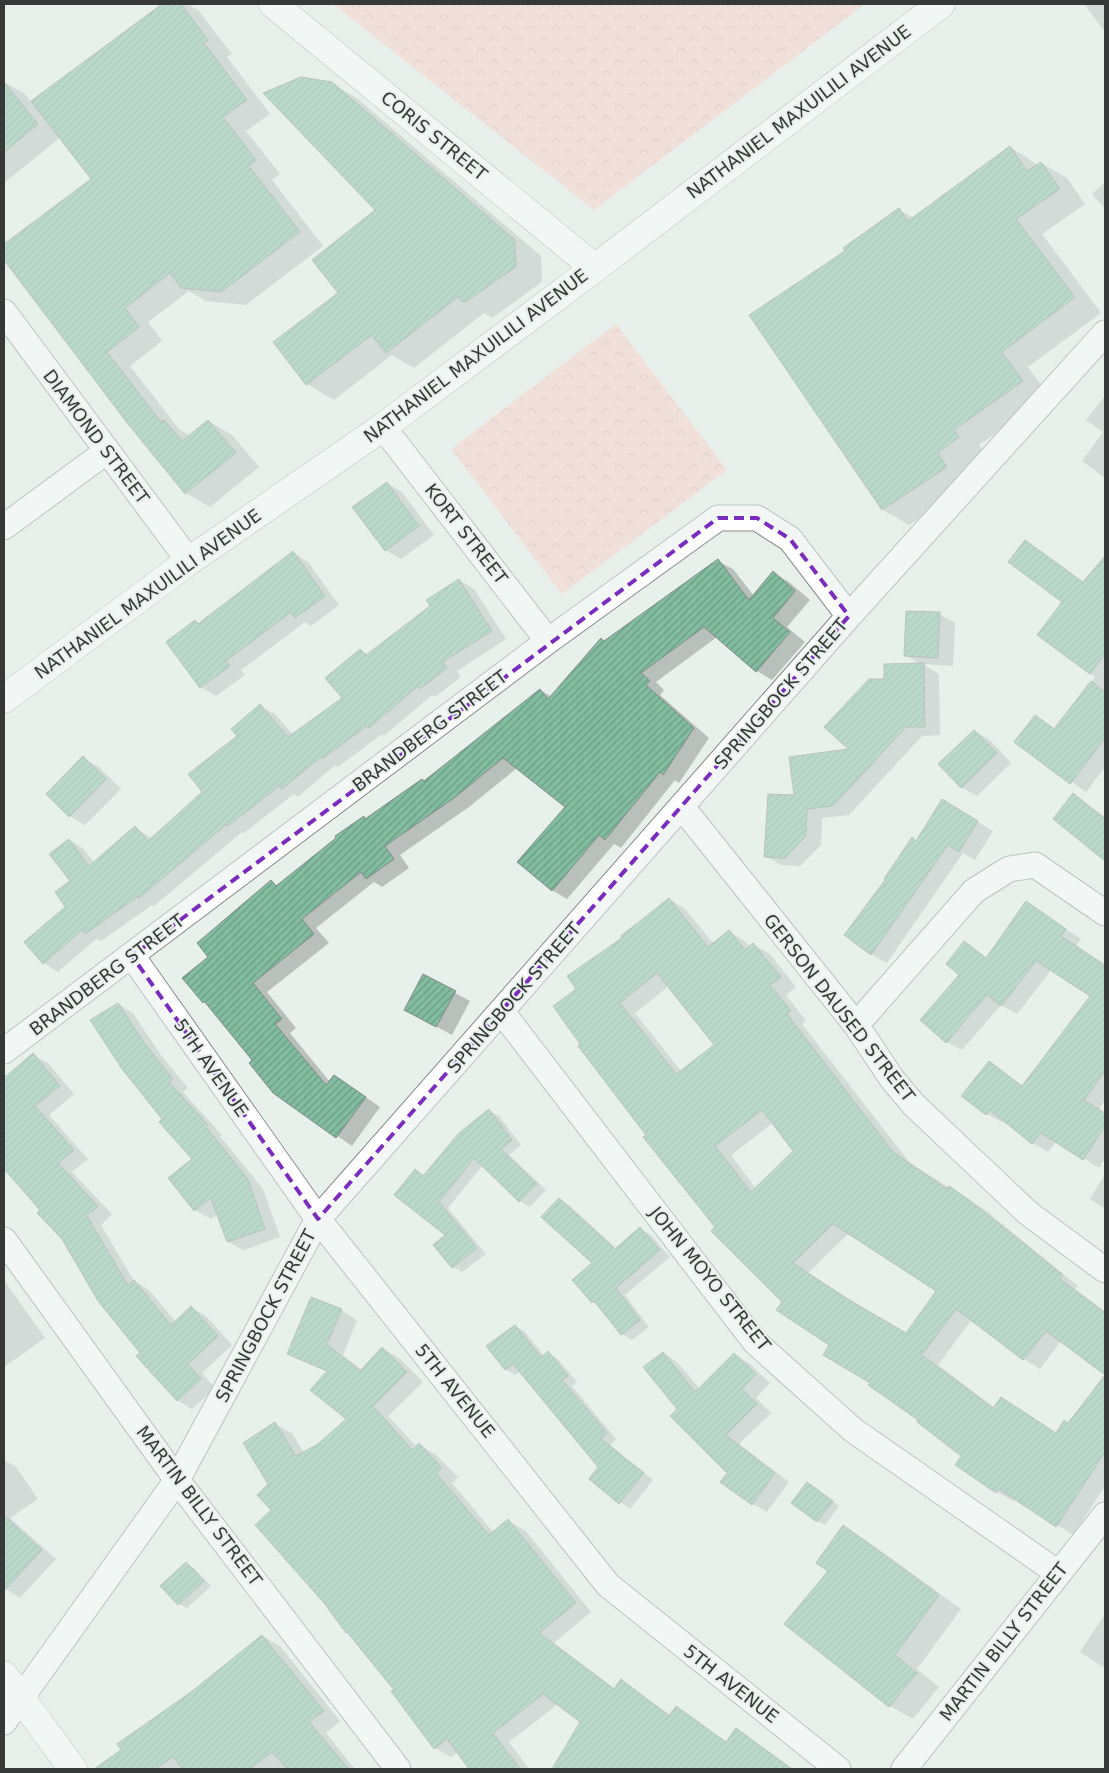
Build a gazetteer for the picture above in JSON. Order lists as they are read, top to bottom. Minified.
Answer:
{"streets":{"street":["NATHANIEL MAXUILILI AVENUE","CORIS STREET","DIAMOND STREET","KORT STREET","SPRINGBOCK STREET","BRANDBERG STREET","GERSON DAUSED STREET","5TH AVENUE","JOHN MOYO STREET","MARTIN BILLY STREET"]},"crossings":[["NATHANIEL MAXUILILI AVENUE","CORIS STREET"],["NATHANIEL MAXUILILI AVENUE","DIAMOND STREET"],["NATHANIEL MAXUILILI AVENUE","KORT STREET"],["KORT STREET","BRANDBERG STREET"],["SPRINGBOCK STREET","BRANDBERG STREET"],["SPRINGBOCK STREET","GERSON DAUSED STREET"],["SPRINGBOCK STREET","5TH AVENUE"],["SPRINGBOCK STREET","JOHN MOYO STREET"],["SPRINGBOCK STREET","MARTIN BILLY STREET"],["BRANDBERG STREET","5TH AVENUE"],["JOHN MOYO STREET","MARTIN BILLY STREET"]]}
